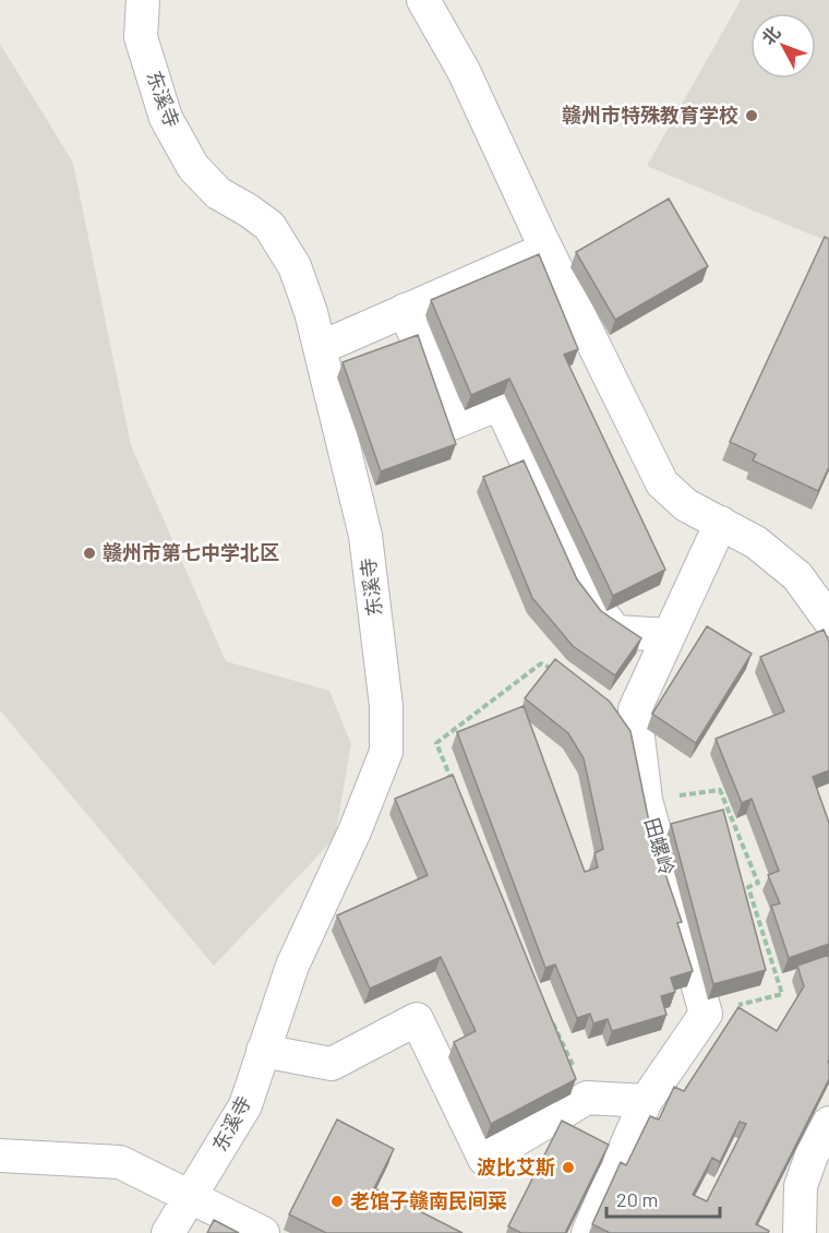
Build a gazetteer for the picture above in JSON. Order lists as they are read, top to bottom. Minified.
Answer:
{"streets":{"street":["东溪寺","田螺岭"]},"places":["赣州市特殊教育学校","赣州市第七中学北区","波比艾斯","老馆子赣南民间菜"],"scale_bar":"20 m","north":"top left"}
